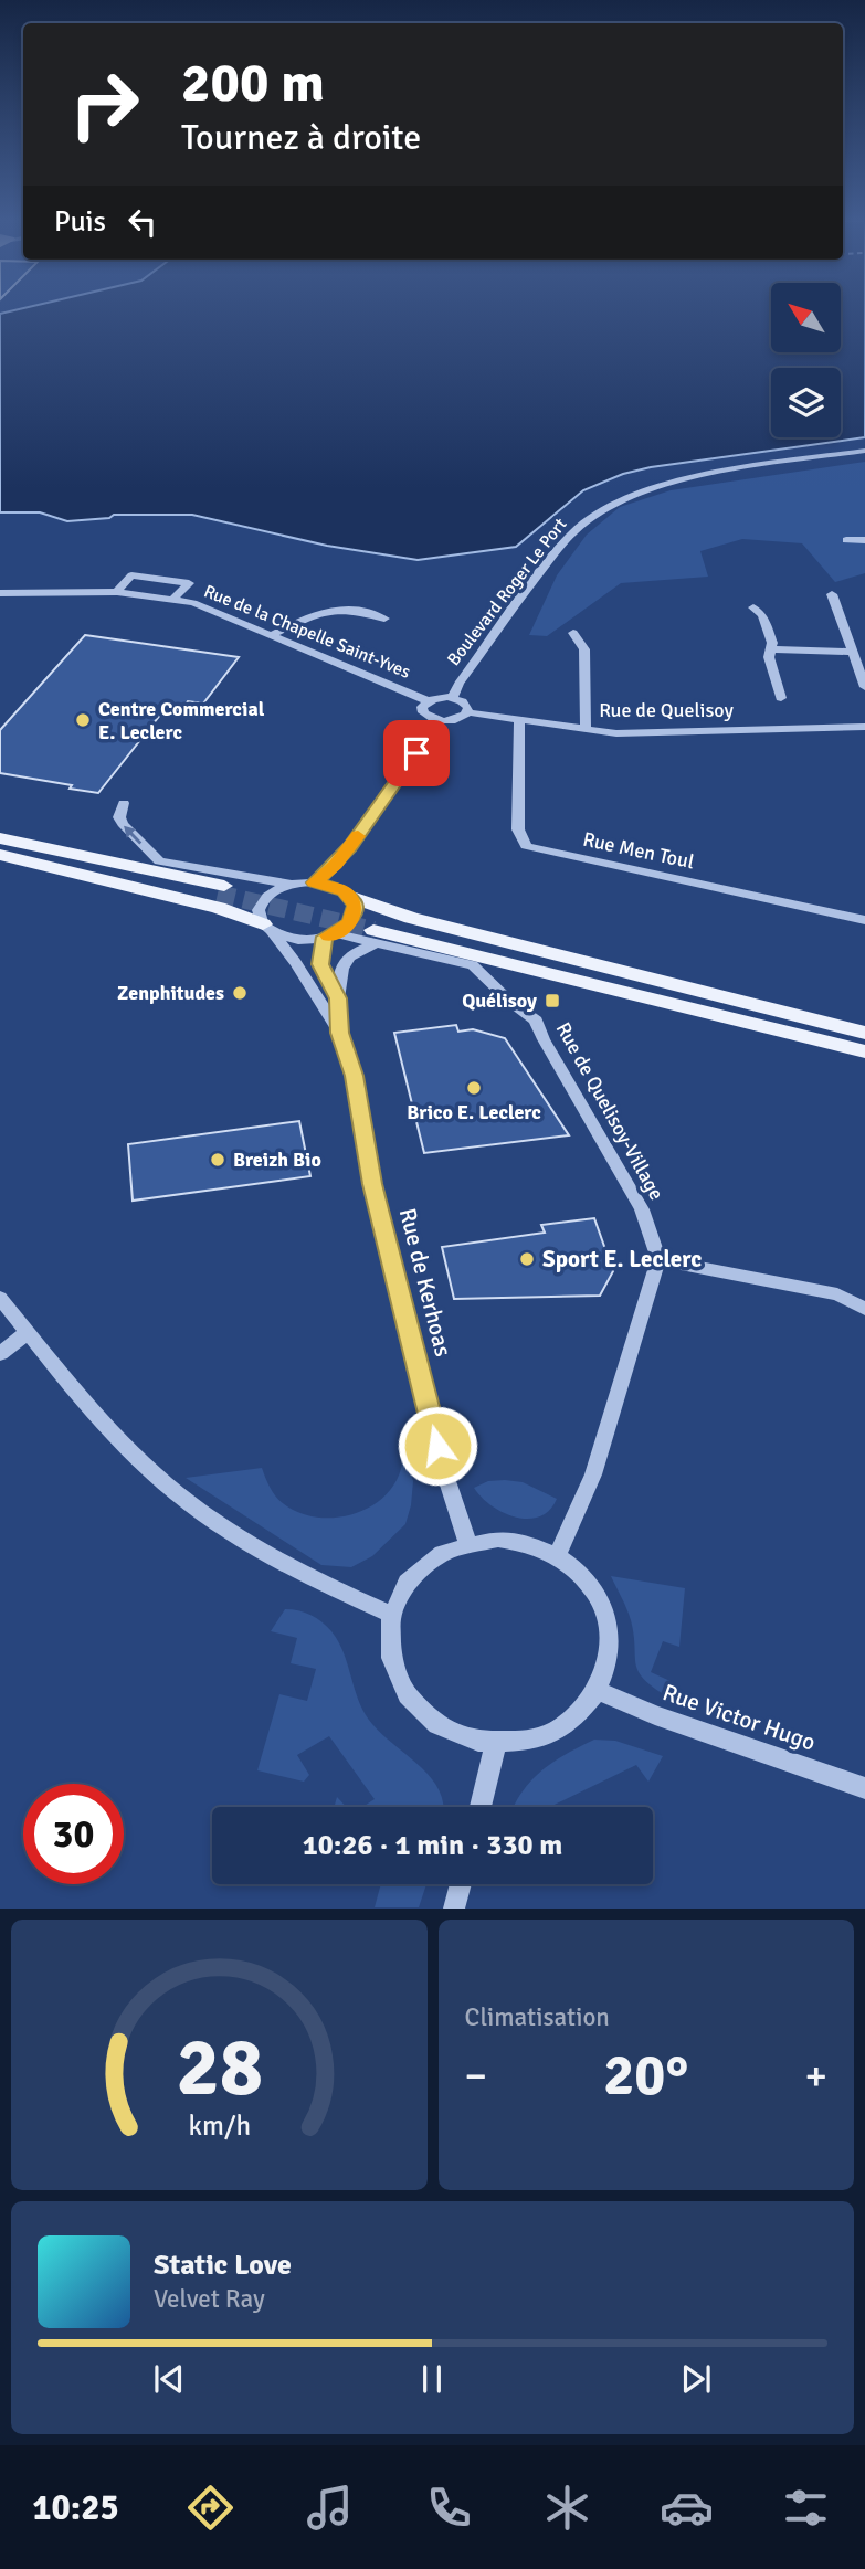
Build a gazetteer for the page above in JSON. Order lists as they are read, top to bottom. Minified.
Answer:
{"streets":{"street":["Boulevard Roger Le Port","Rue de la Chapelle Saint-Yves","Rue de Quelisoy","Rue Men Toul","Rue de Quelisoy-Village","Rue de Kerhoas","Rue Victor Hugo"]},"crossings":[["Rue de Quelisoy","Rue Men Toul"],["Rue de Kerhoas","Rue Victor Hugo"]],"places":{"other":["Centre Commercial E. Leclerc","Zenphitudes","Brico E. Leclerc","Breizh Bio","Sport E. Leclerc"],"transit":["Quélisoy"]},"north":"top left","page":{"turn":["200 m","Tournez à droite"],"then":"Puis","limit":"30","trip":"10:26 · 1 min · 330 m","tile":"Climatisation","heat":["−","20°","+"],"song":["Static Love","Velvet Ray"],"tabs":"10:25","gauge":["28","km/h"]}}
